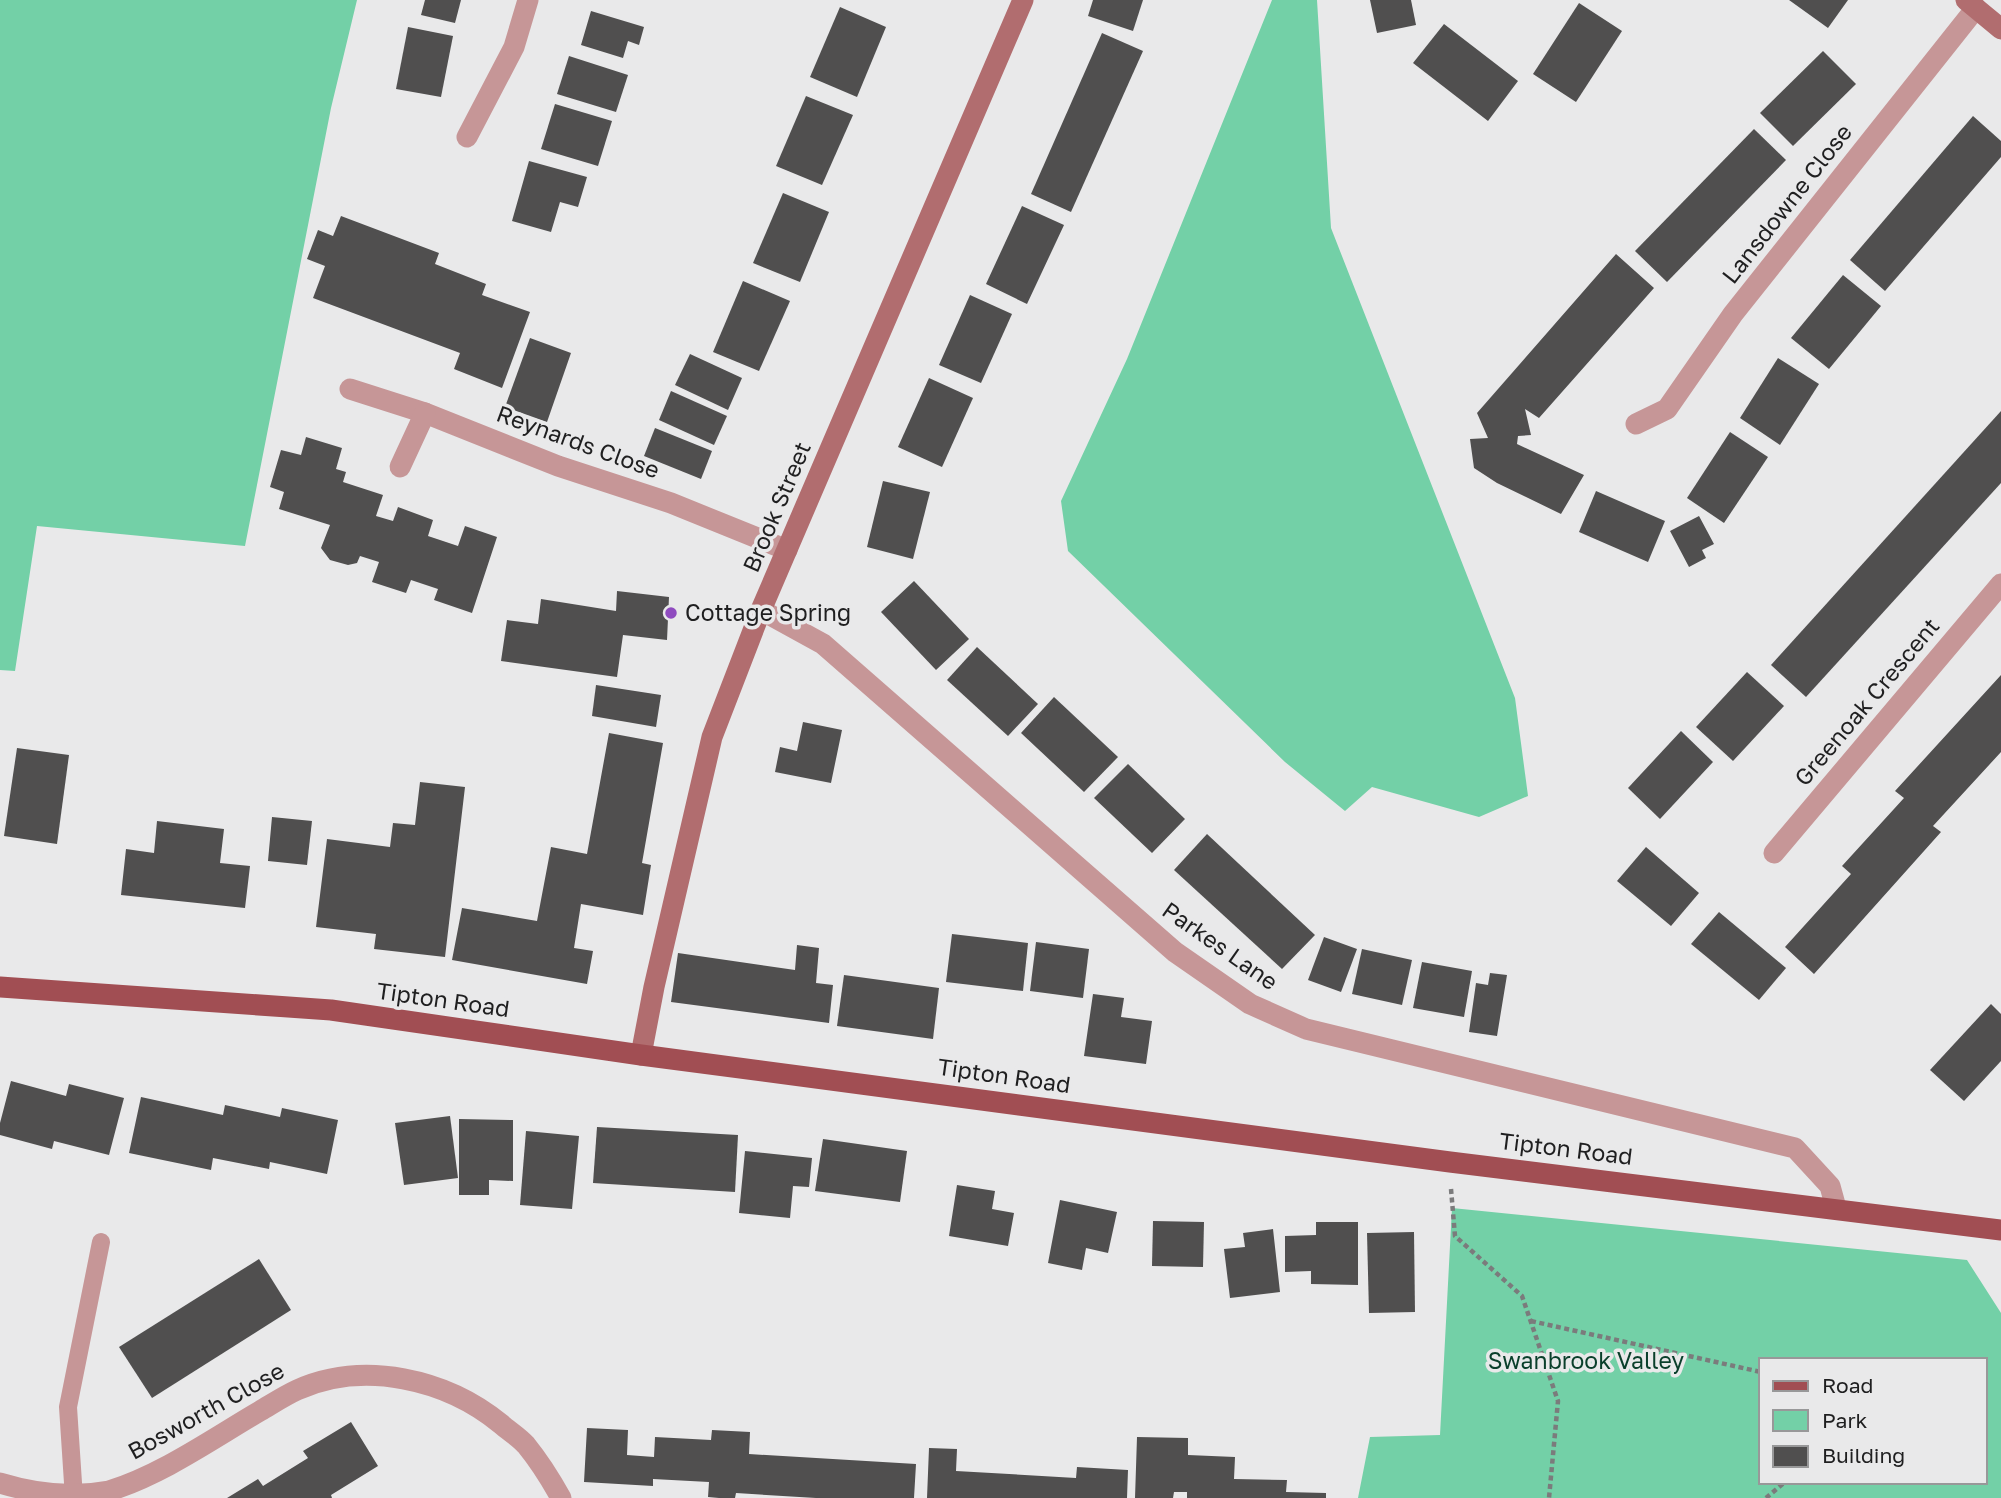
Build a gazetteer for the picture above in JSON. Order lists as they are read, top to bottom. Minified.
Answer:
{"streets":{"main road":["Tipton Road"],"street":["Lansdowne Close","Reynards Close","Brook Street","Greenoak Crescent","Parkes Lane","Bosworth Close"]},"crossings":[["Reynards Close","Brook Street"],["Brook Street","Parkes Lane"],["Brook Street","Tipton Road"],["Parkes Lane","Tipton Road"]],"parks":["Swanbrook Valley"],"places":["Cottage Spring"],"legend":["Road","Park","Building"]}
